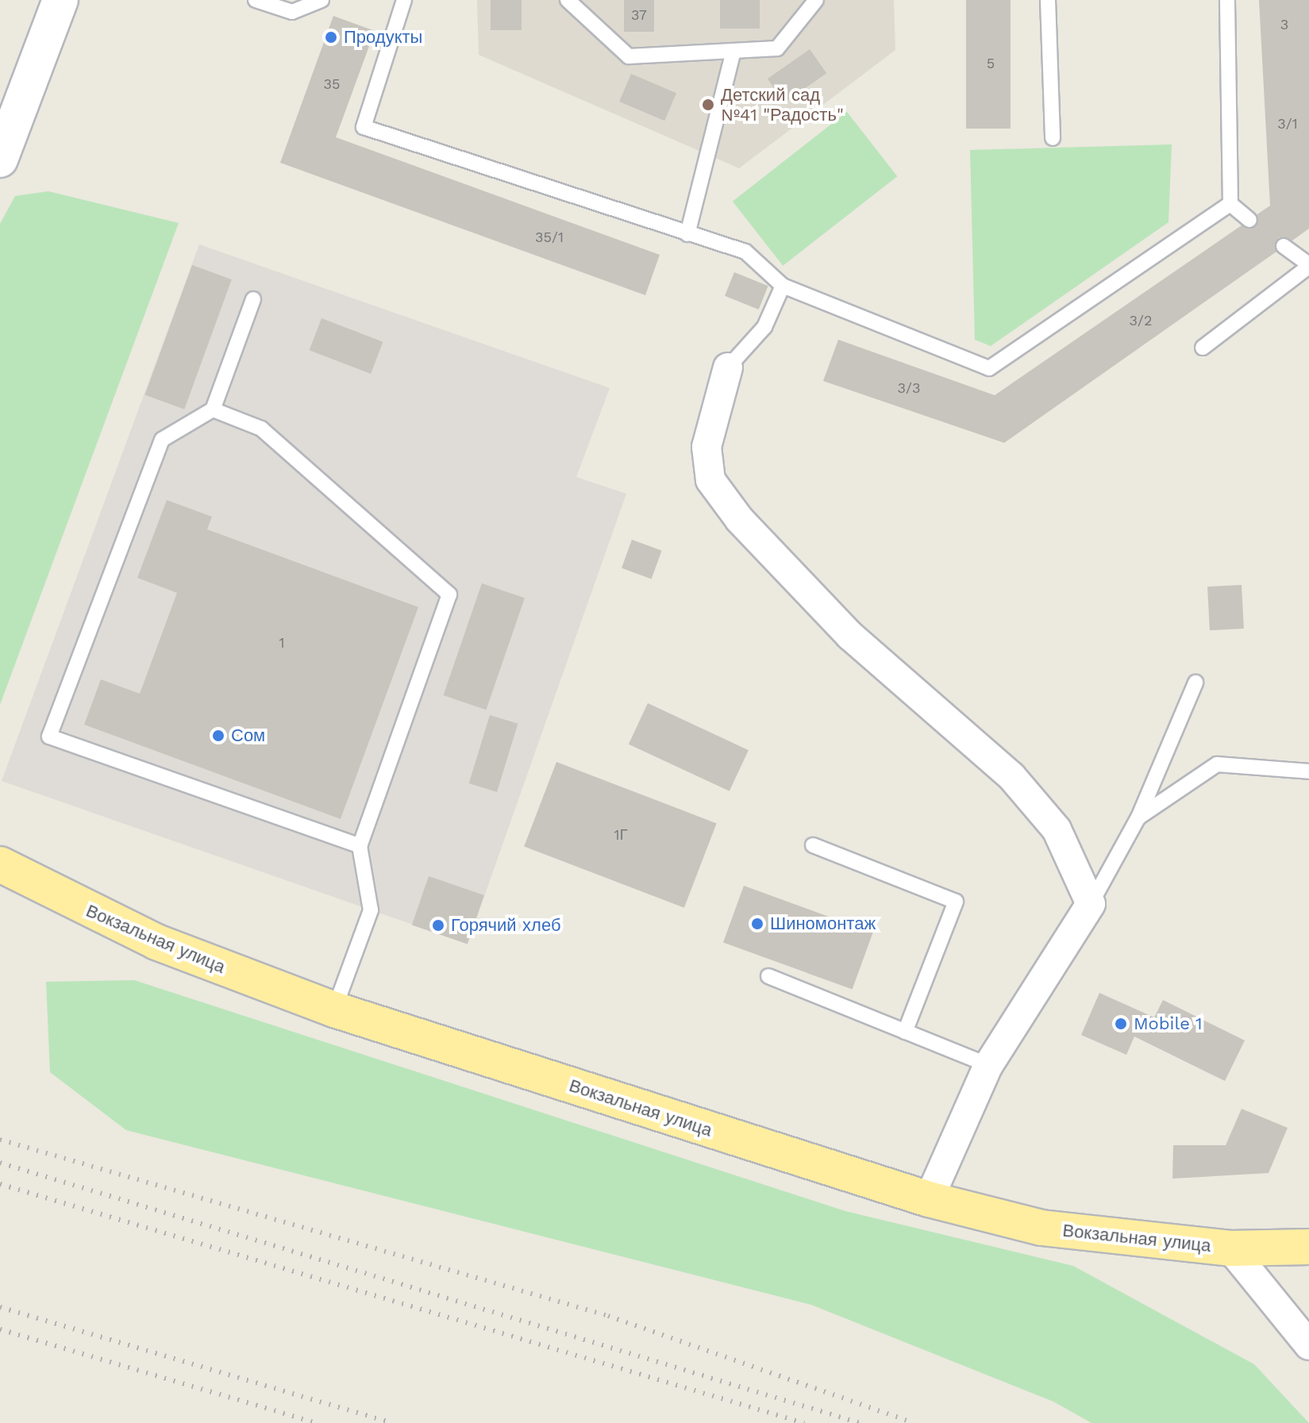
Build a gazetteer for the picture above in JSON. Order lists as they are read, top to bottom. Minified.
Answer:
{"streets":{"main road":["Вокзальная улица"]},"places":["Продукты","Детский сад №41 \"Радость\"","Сом","Шиномонтаж","Горячий хлеб","Mobile 1"],"house_numbers":["37","3","5","35","3/1","35/1","3/2","3/3","1","1Г"]}
